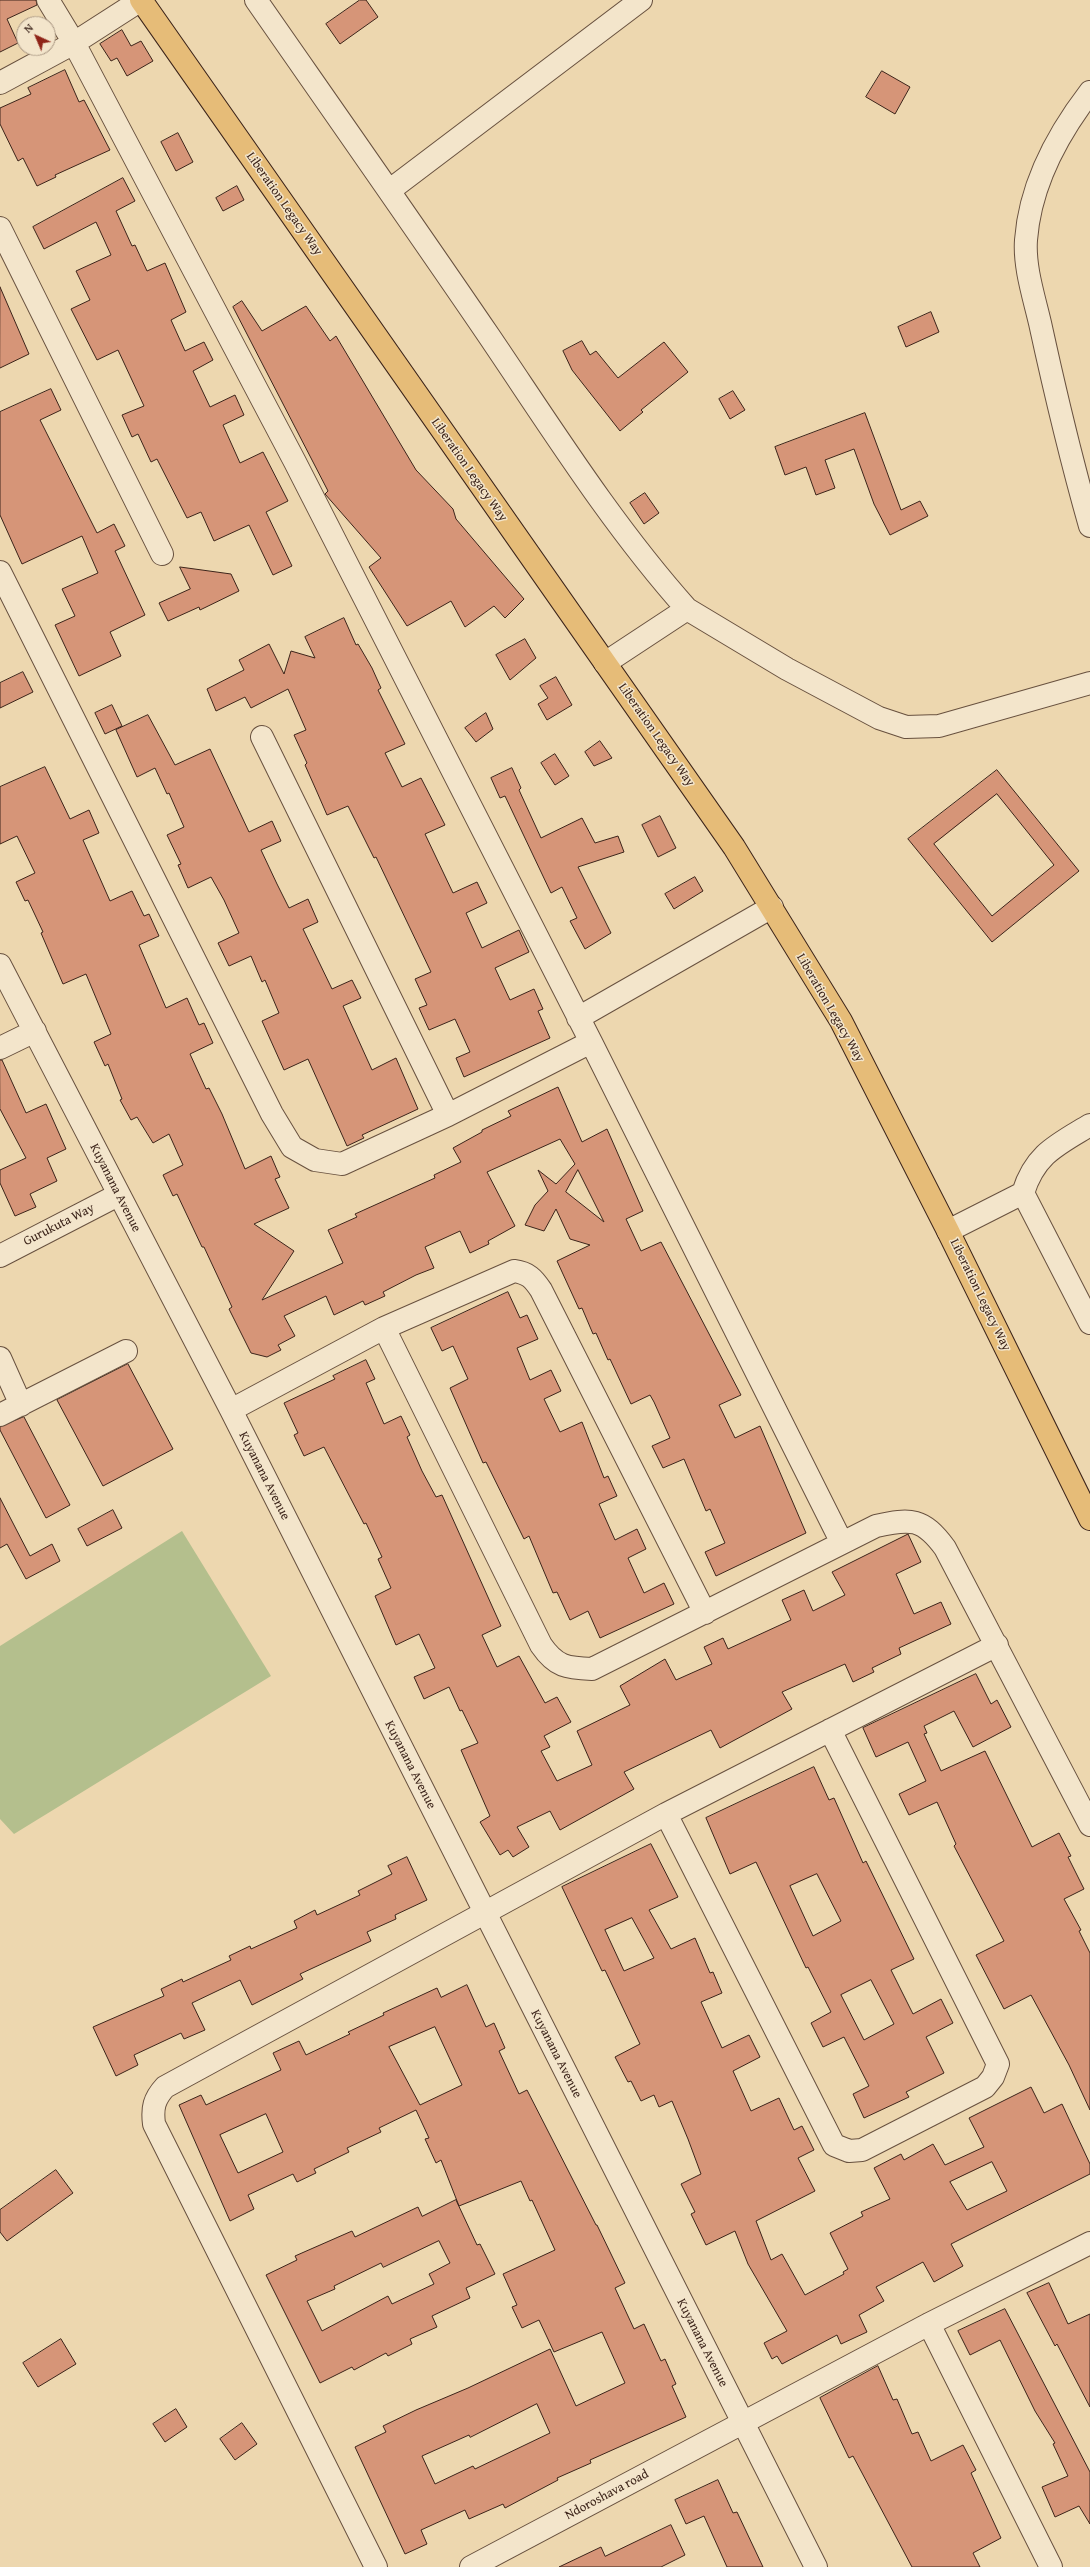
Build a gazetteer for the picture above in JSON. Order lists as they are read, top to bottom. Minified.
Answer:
{"streets":{"main road":["Liberation Legacy Way"],"street":["Kuyanana Avenue","Gurukuta Way","Ndoroshava road"]},"crossings":[["Kuyanana Avenue","Gurukuta Way"],["Kuyanana Avenue","Ndoroshava road"]],"north":"top left"}
